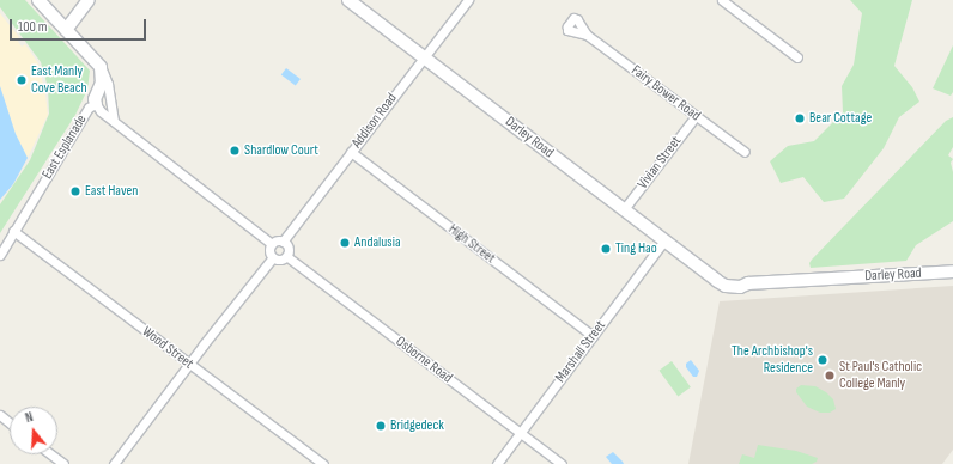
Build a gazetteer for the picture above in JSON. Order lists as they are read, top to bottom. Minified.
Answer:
{"streets":{"street":["Fairy Bower Road","Addison Road","Darley Road","East Esplanade","Vivian Street","High Street","Wood Street","Marshall Street","Osborne Road"]},"crossings":[["Fairy Bower Road","Vivian Street"],["Addison Road","Darley Road"],["Addison Road","High Street"],["Addison Road","Osborne Road"],["Darley Road","Vivian Street"],["Darley Road","Marshall Street"],["East Esplanade","Wood Street"],["High Street","Marshall Street"],["Marshall Street","Osborne Road"]],"places":["East Manly Cove Beach","Bear Cottage","Shardlow Court","East Haven","Andalusia","Ting Hao","The Archbishop's Residence","St Paul's Catholic College Manly","Bridgedeck"],"scale_bar":"100 m","north":"top"}
